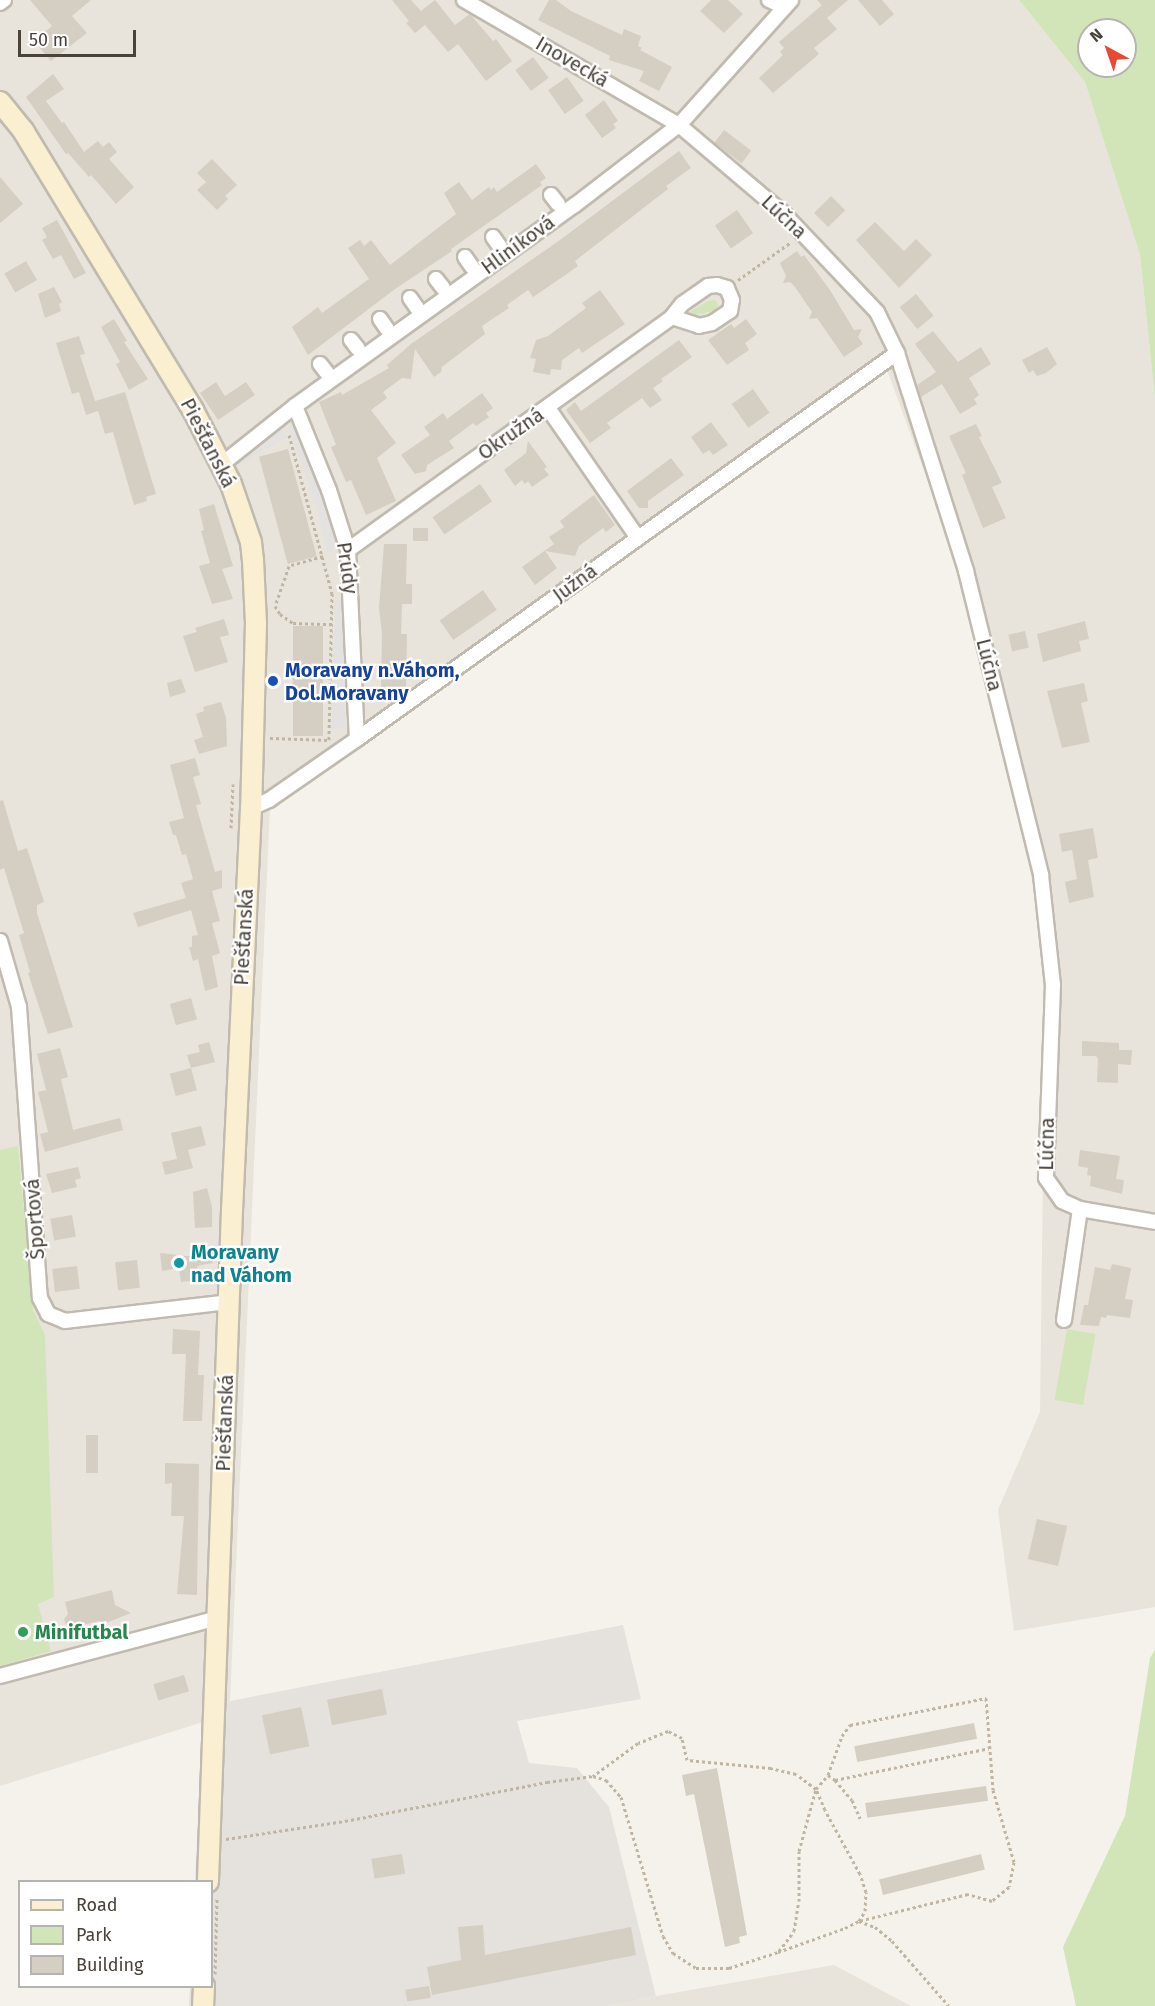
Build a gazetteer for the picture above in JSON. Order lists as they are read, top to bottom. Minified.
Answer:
{"streets":{"main road":["Piešťanská"],"street":["Inovecká","Lúčna","Hliníková","Okružná","Prúdy","Južná","Športová"]},"crossings":[["Inovecká","Lúčna"],["Inovecká","Hliníková"],["Lúčna","Hliníková"],["Lúčna","Južná"],["Hliníková","Piešťanská"],["Hliníková","Prúdy"],["Okružná","Prúdy"],["Piešťanská","Južná"],["Piešťanská","Športová"],["Prúdy","Južná"]],"places":["Moravany n.Váhom, Dol.Moravany","Moravany nad Váhom","Minifutbal"],"legend":["Road","Park","Building"],"scale_bar":"50 m","north":"top left"}
